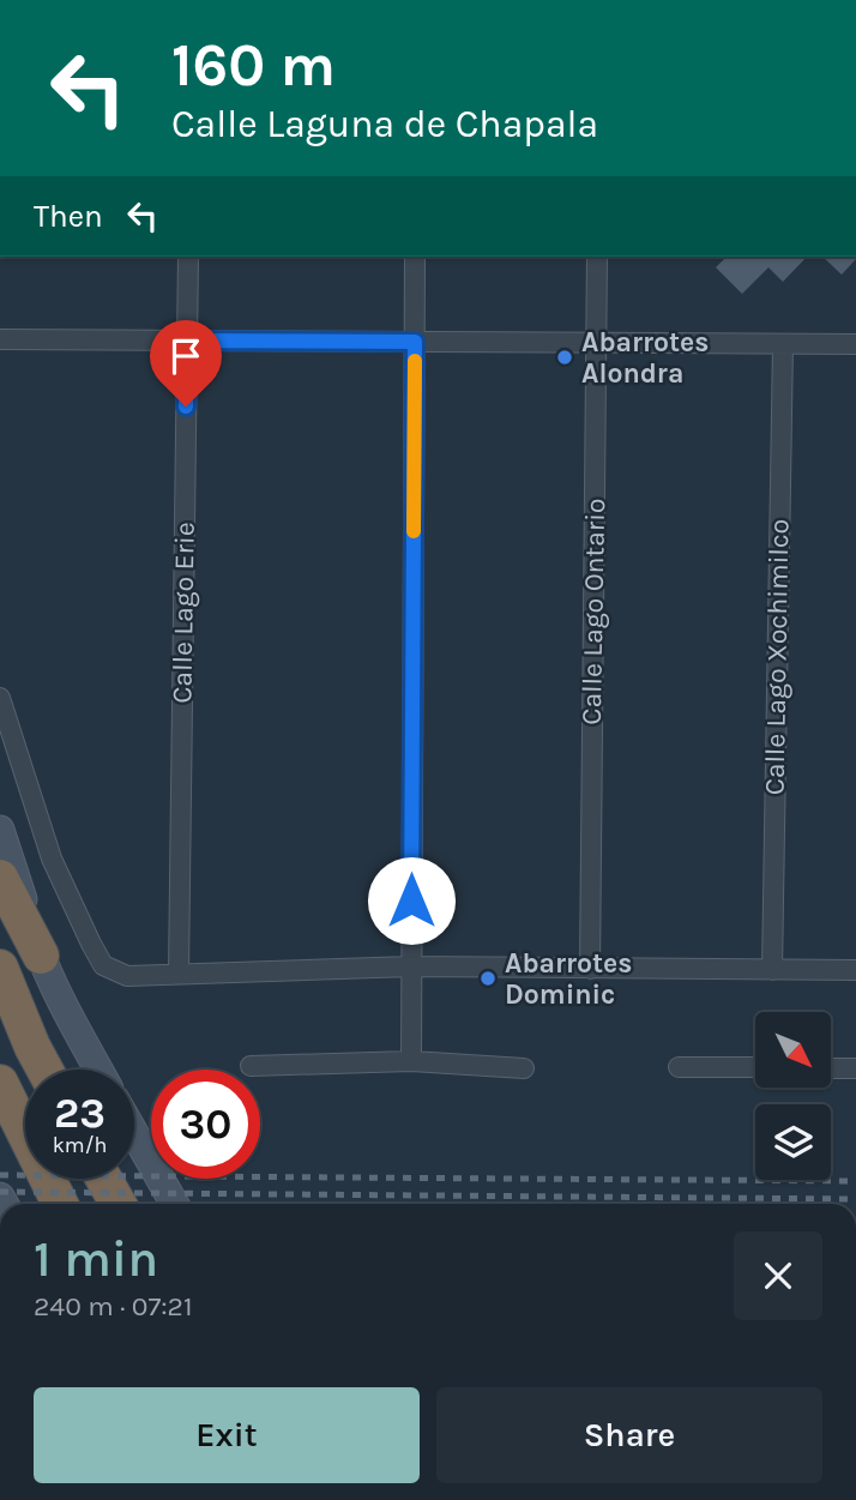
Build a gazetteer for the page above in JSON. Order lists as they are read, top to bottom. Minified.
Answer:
{"streets":{"street":["Calle Lago Ontario","Calle Lago Erie","Calle Lago Xochimilco"]},"places":["Abarrotes Alondra","Abarrotes Dominic"],"north":"bottom right","page":{"turn":["160 m","Calle Laguna de Chapala"],"then":"Then","speed":"23 km/h","limit":"30","heading":["1 min","240 m · 07:21"],"buttons":["Exit","Share"]}}
